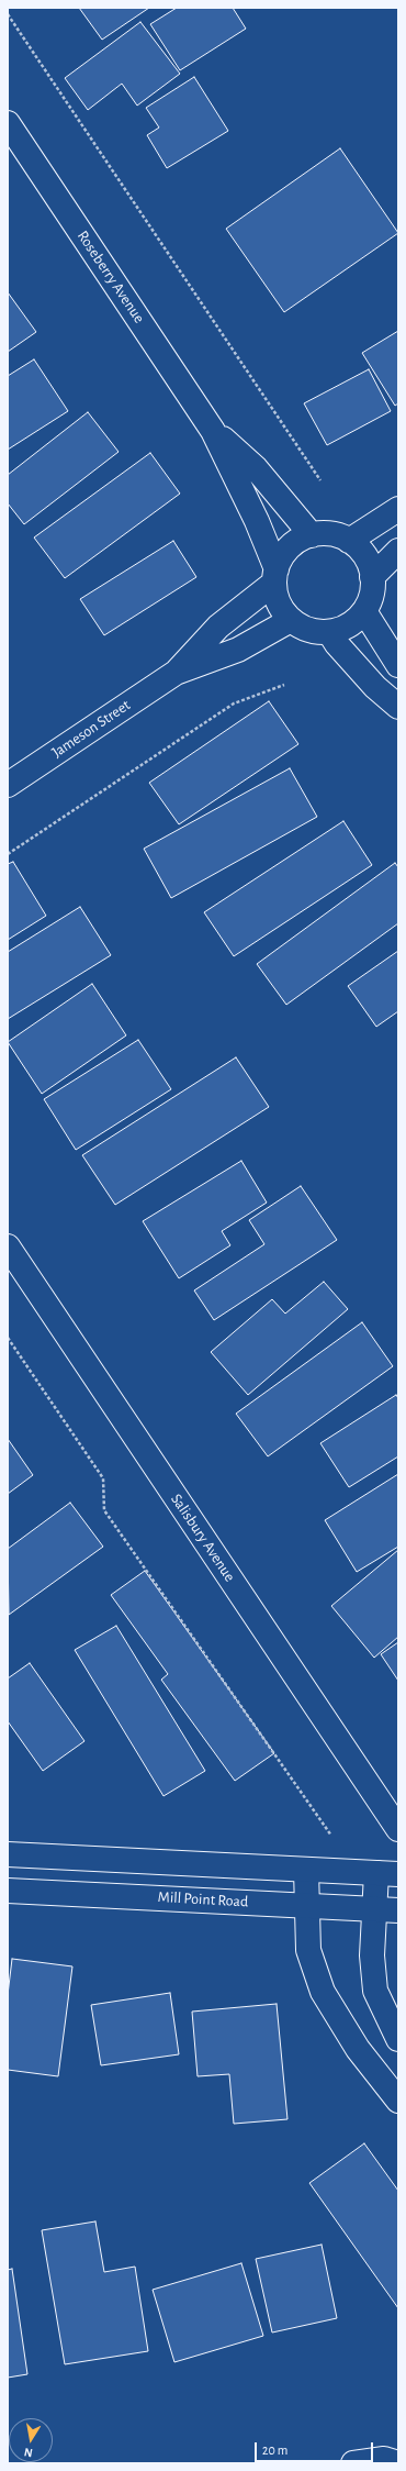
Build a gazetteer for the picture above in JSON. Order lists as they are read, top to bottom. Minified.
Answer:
{"streets":{"street":["Roseberry Avenue","Jameson Street","Salisbury Avenue","Mill Point Road"]},"crossings":[["Roseberry Avenue","Jameson Street"]],"scale_bar":"20 m","north":"bottom"}
